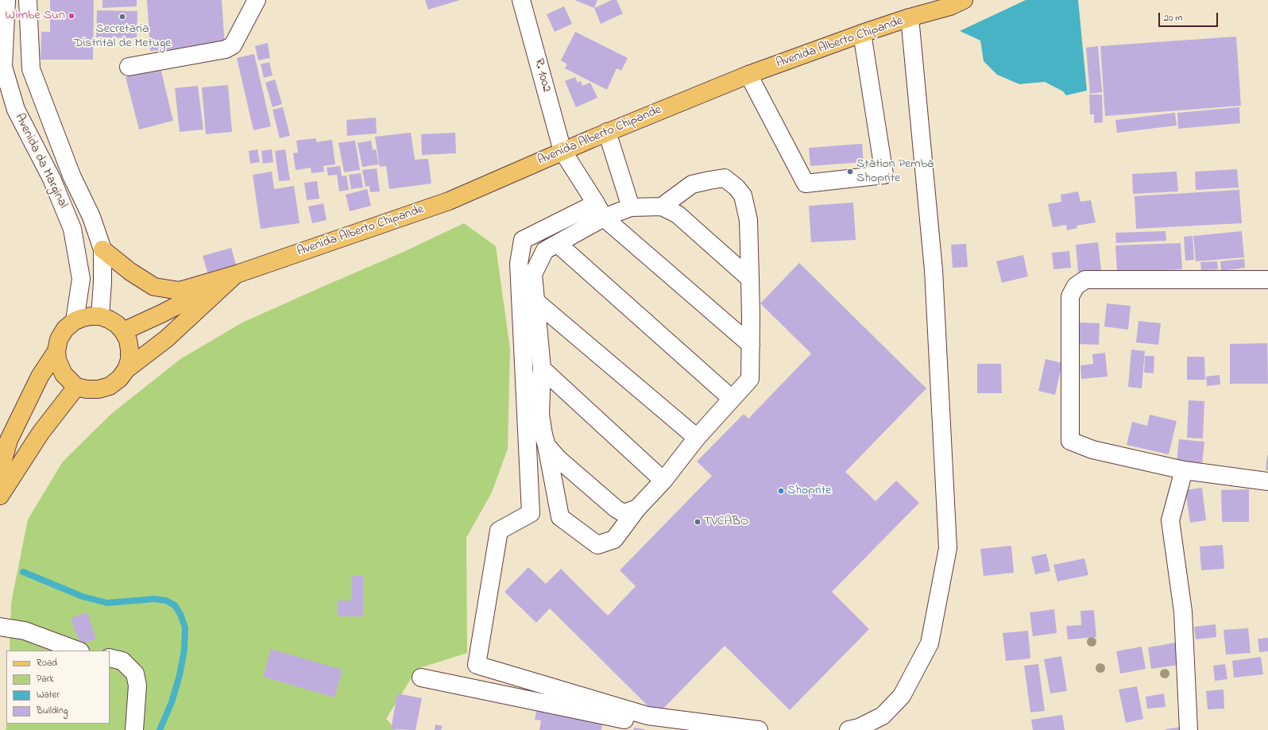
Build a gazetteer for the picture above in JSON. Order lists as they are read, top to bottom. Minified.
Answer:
{"streets":{"main road":["Avenida Alberto Chipande"],"street":["R. 1002","Avenida da Marginal"]},"crossings":[["Avenida Alberto Chipande","R. 1002"]],"places":["Wimbe Sun","Secretaria Distrital de Metuge","Station Pemba Shoprite","Shoprite","TVCABO"],"legend":["Road","Park","Water","Building"],"scale_bar":"20 m"}
